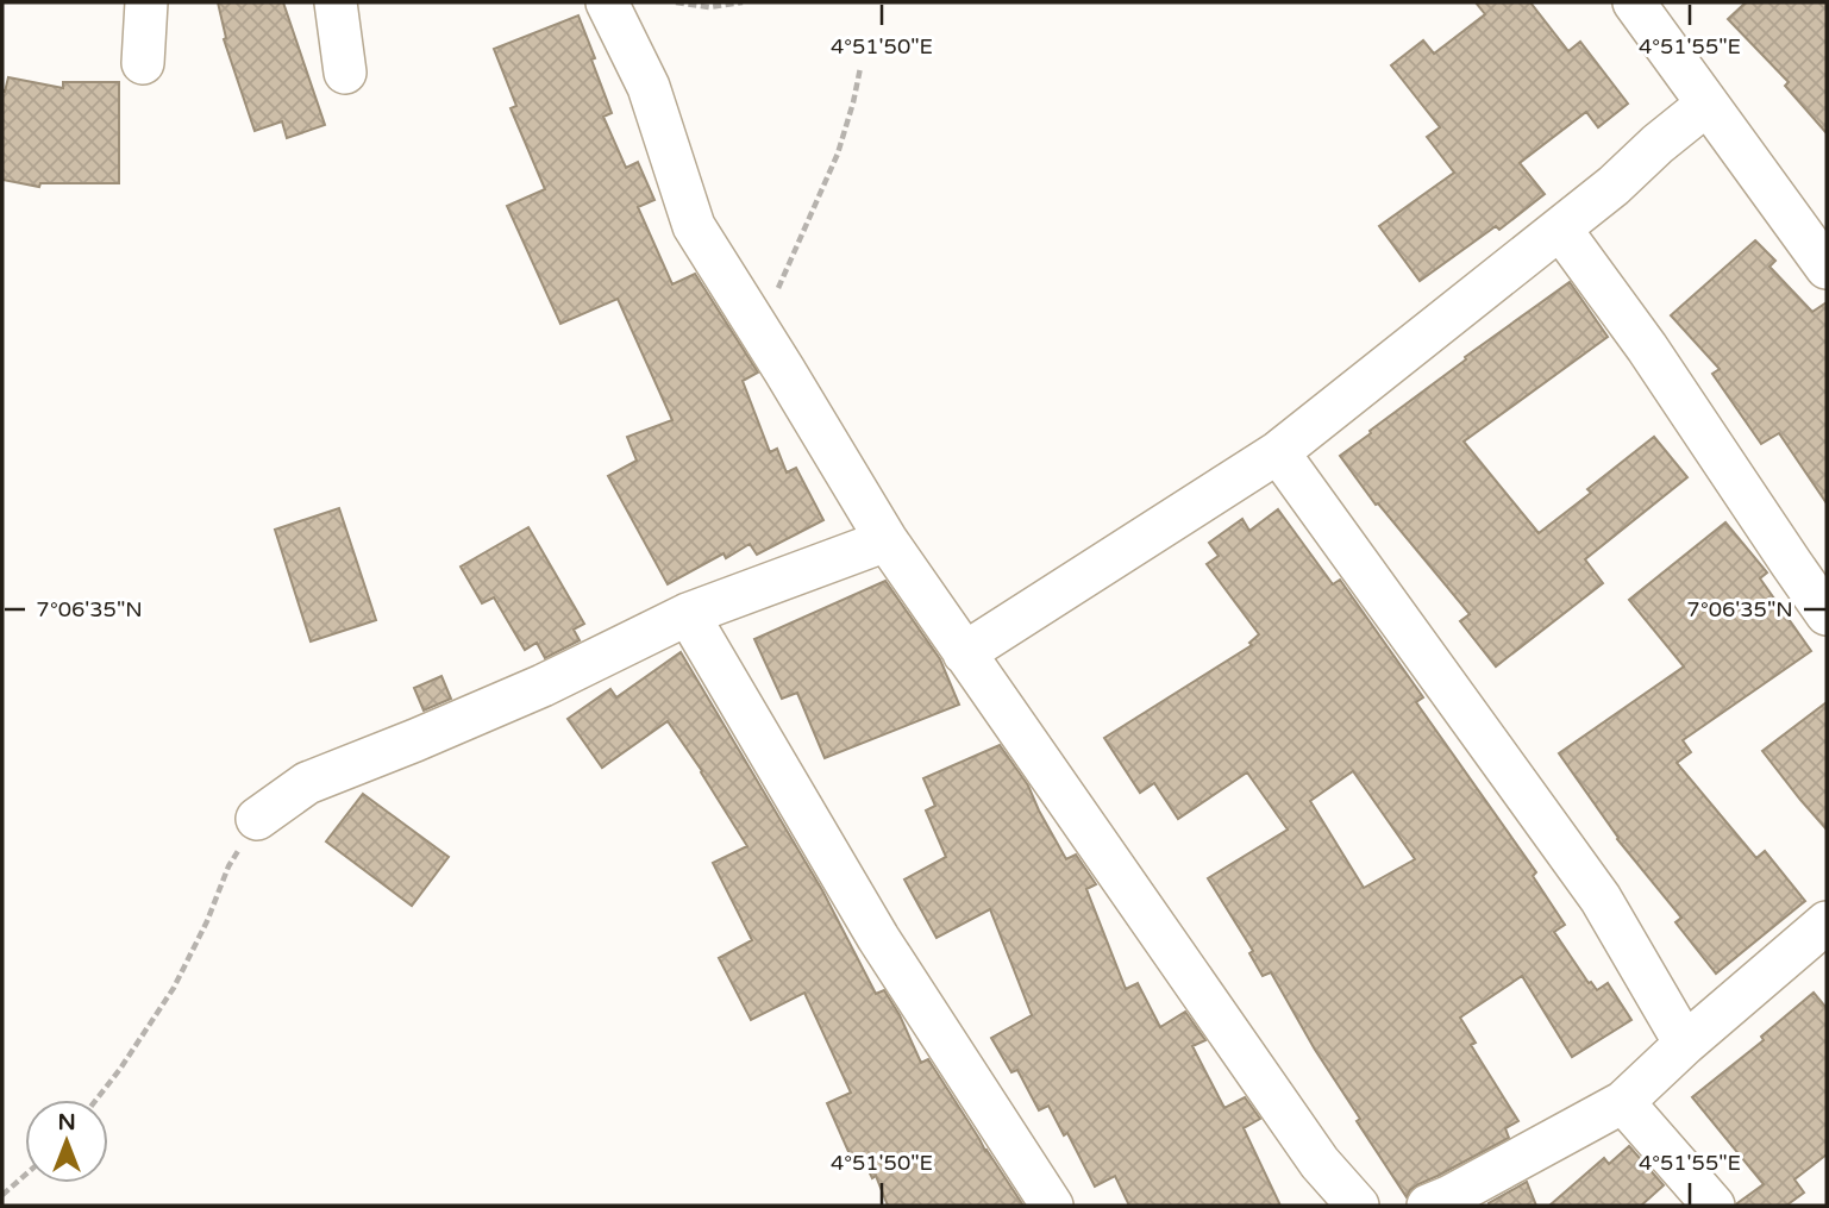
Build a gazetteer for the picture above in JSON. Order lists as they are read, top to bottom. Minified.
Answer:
{"north":"top","coordinates":["4°51'50\"E","4°51'55\"E","7°06'35\"N"]}
